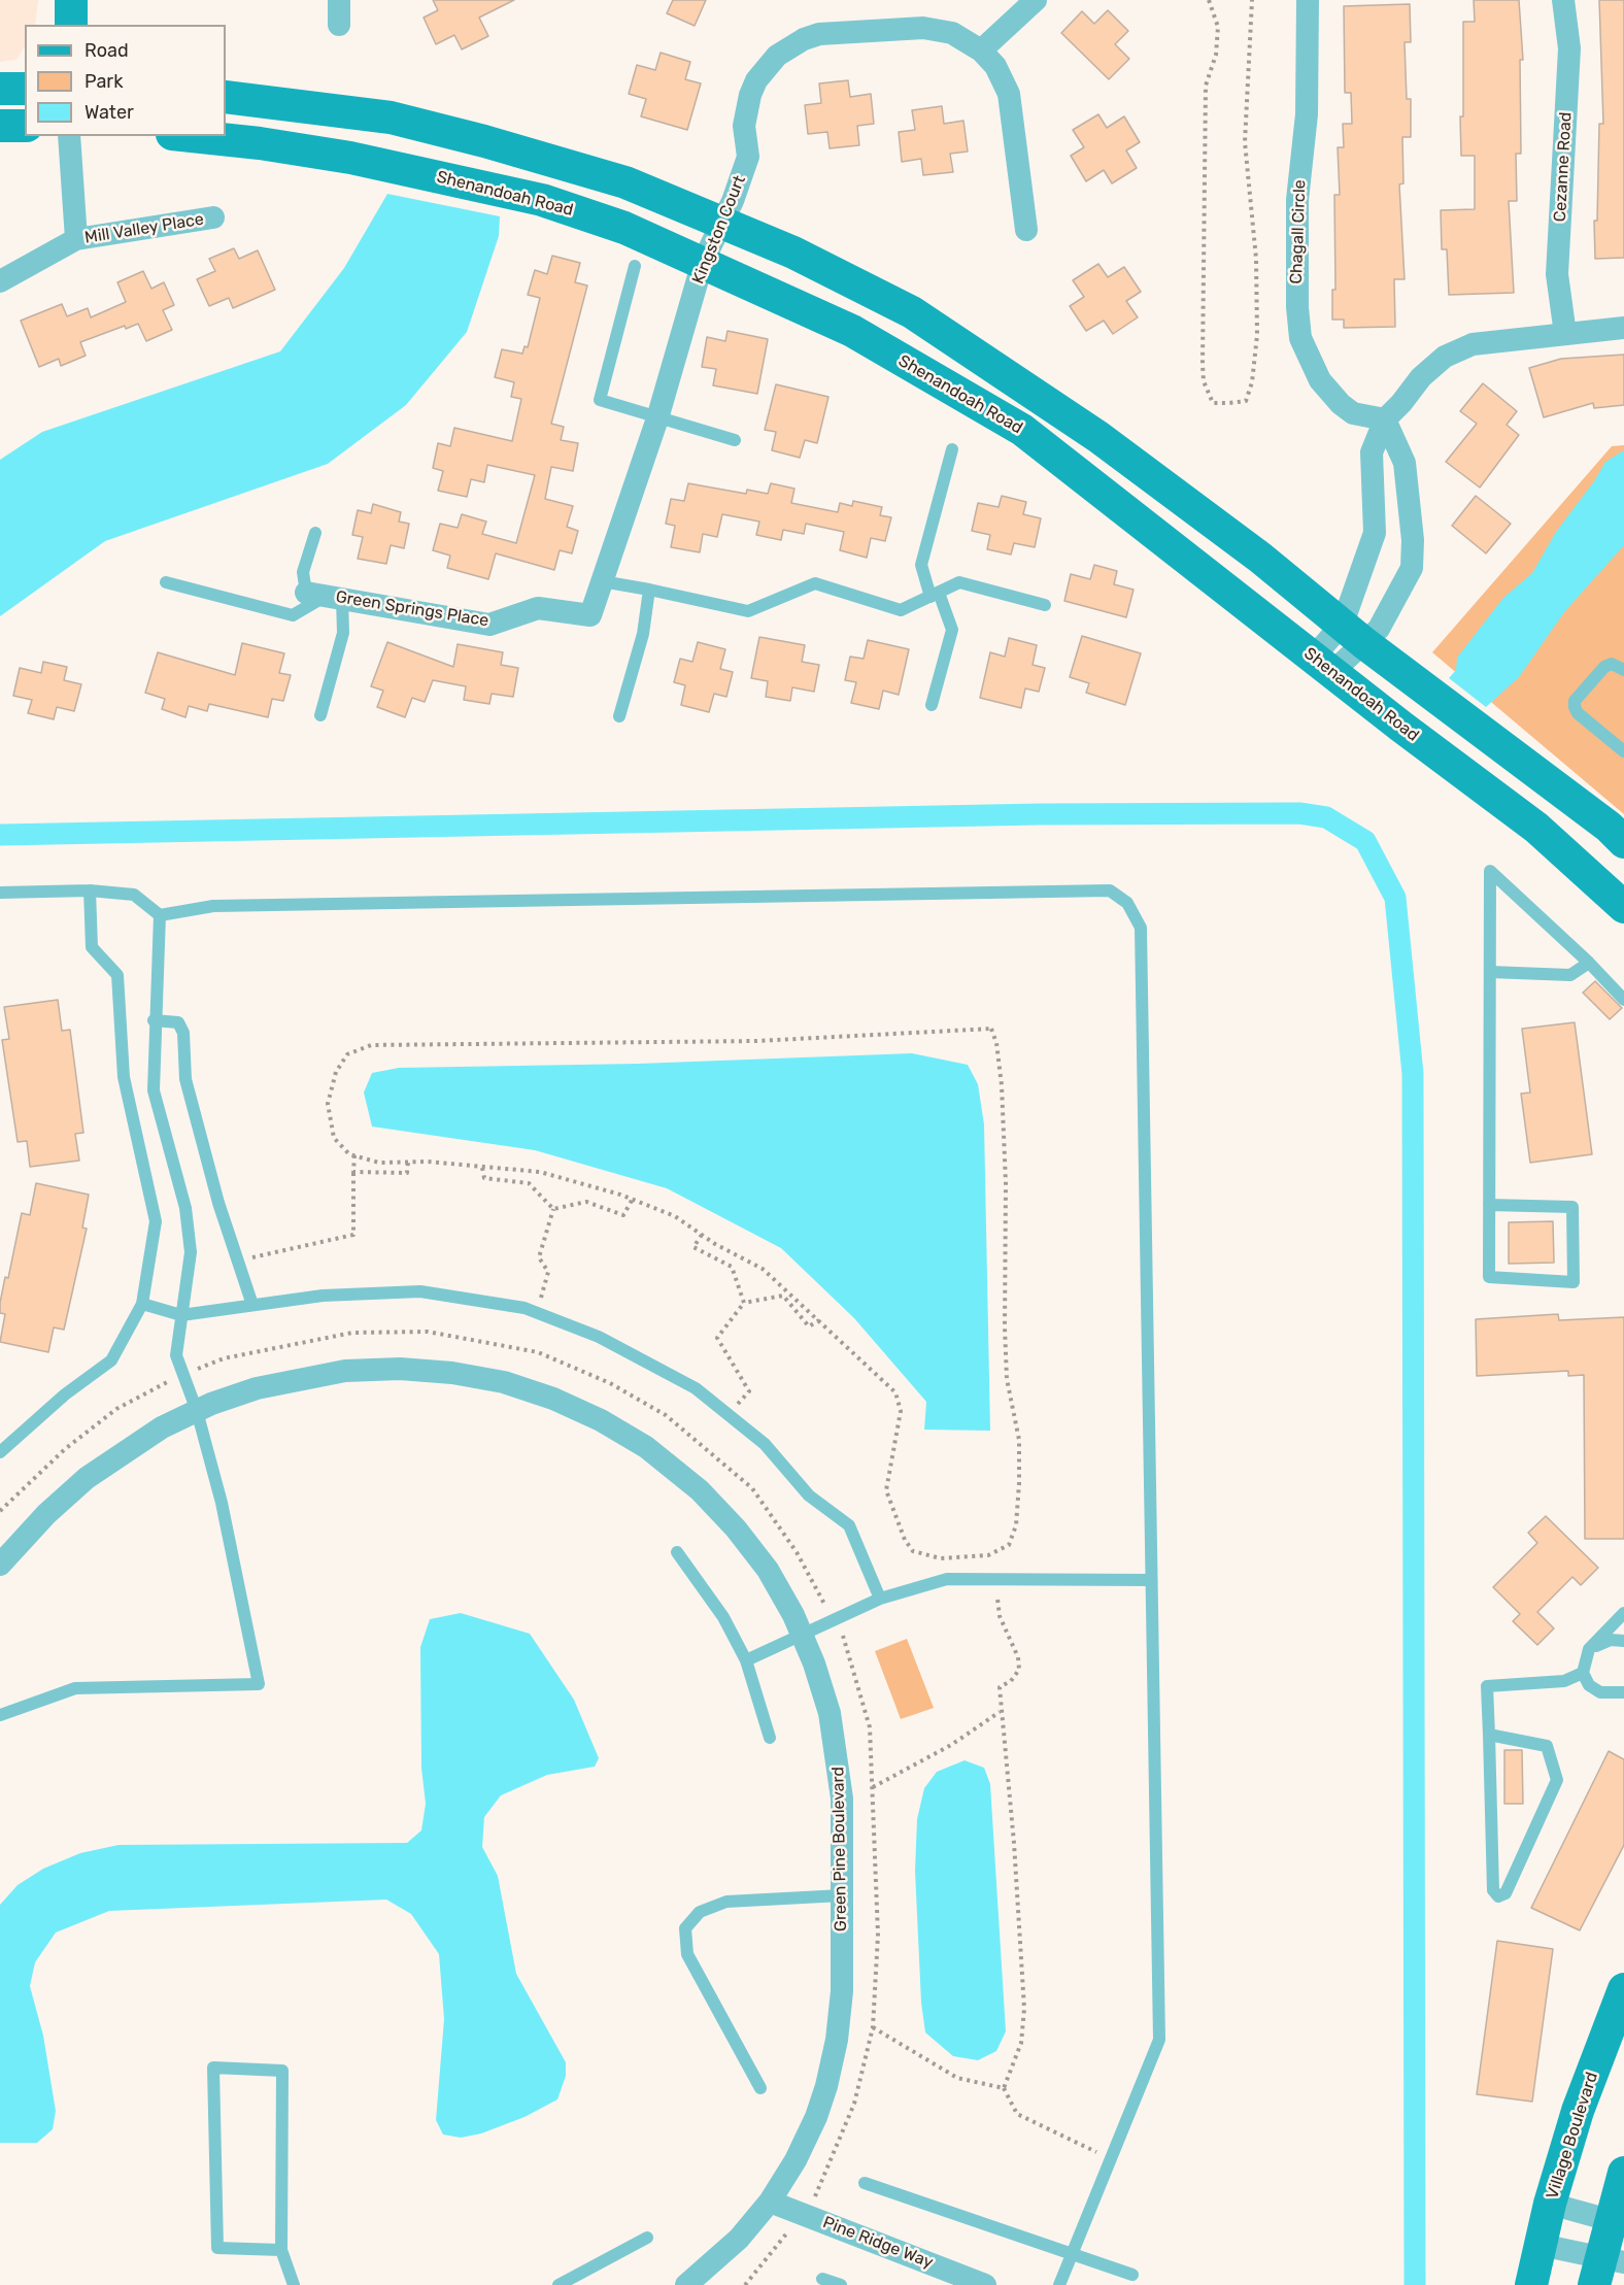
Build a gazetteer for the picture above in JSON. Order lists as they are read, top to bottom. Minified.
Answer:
{"streets":{"street":["Cezanne Road","Shenandoah Road","Mill Valley Place","Kingston Court","Chagall Circle","Green Springs Place","Green Pine Boulevard","Village Boulevard","Pine Ridge Way"]},"crossings":[["Shenandoah Road","Kingston Court"],["Kingston Court","Green Springs Place"],["Green Pine Boulevard","Pine Ridge Way"]],"legend":["Road","Park","Water"]}
